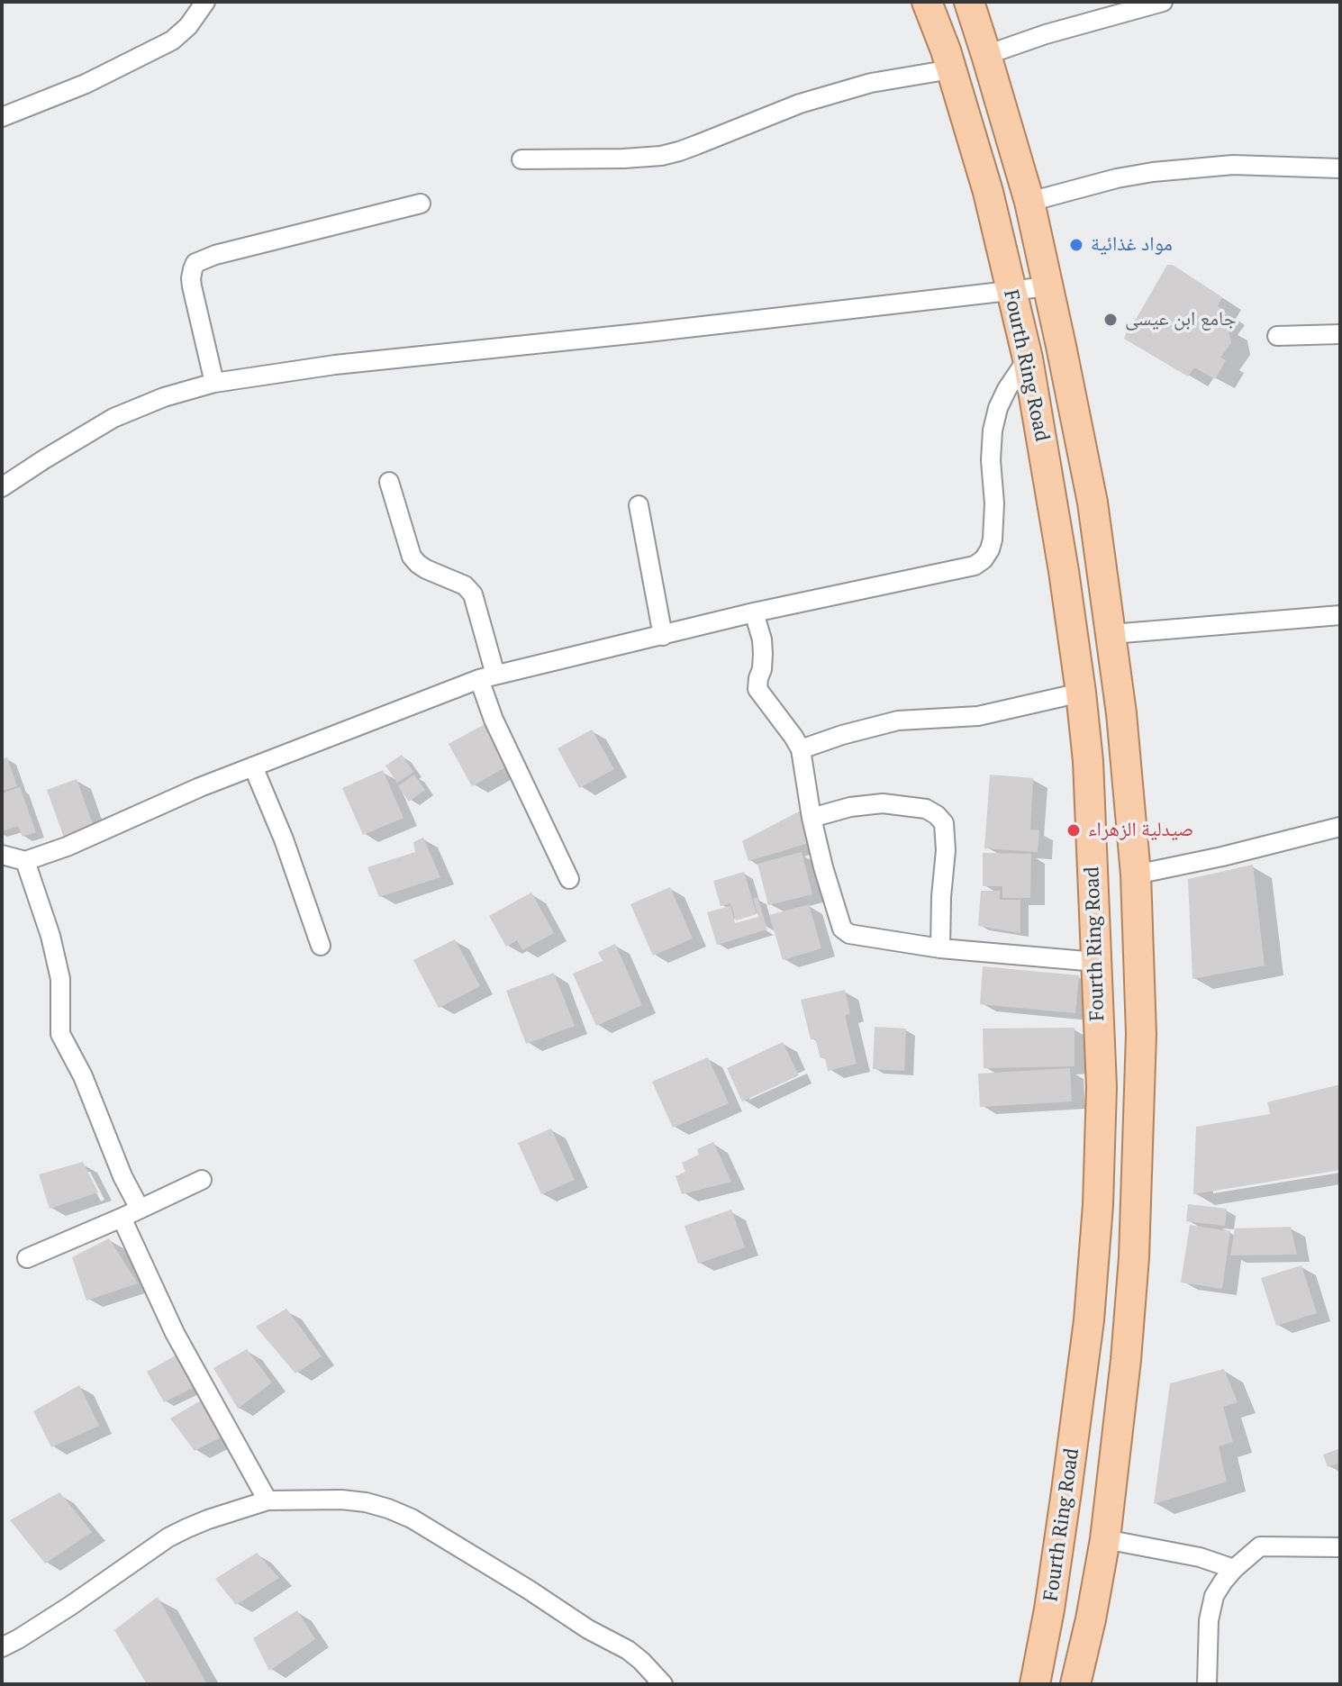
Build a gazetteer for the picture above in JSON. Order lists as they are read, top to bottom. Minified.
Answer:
{"streets":{"main road":["Fourth Ring Road"]},"places":["مواد غذائية","جامع ابن عيسى","صيدلية الزهراء"]}
